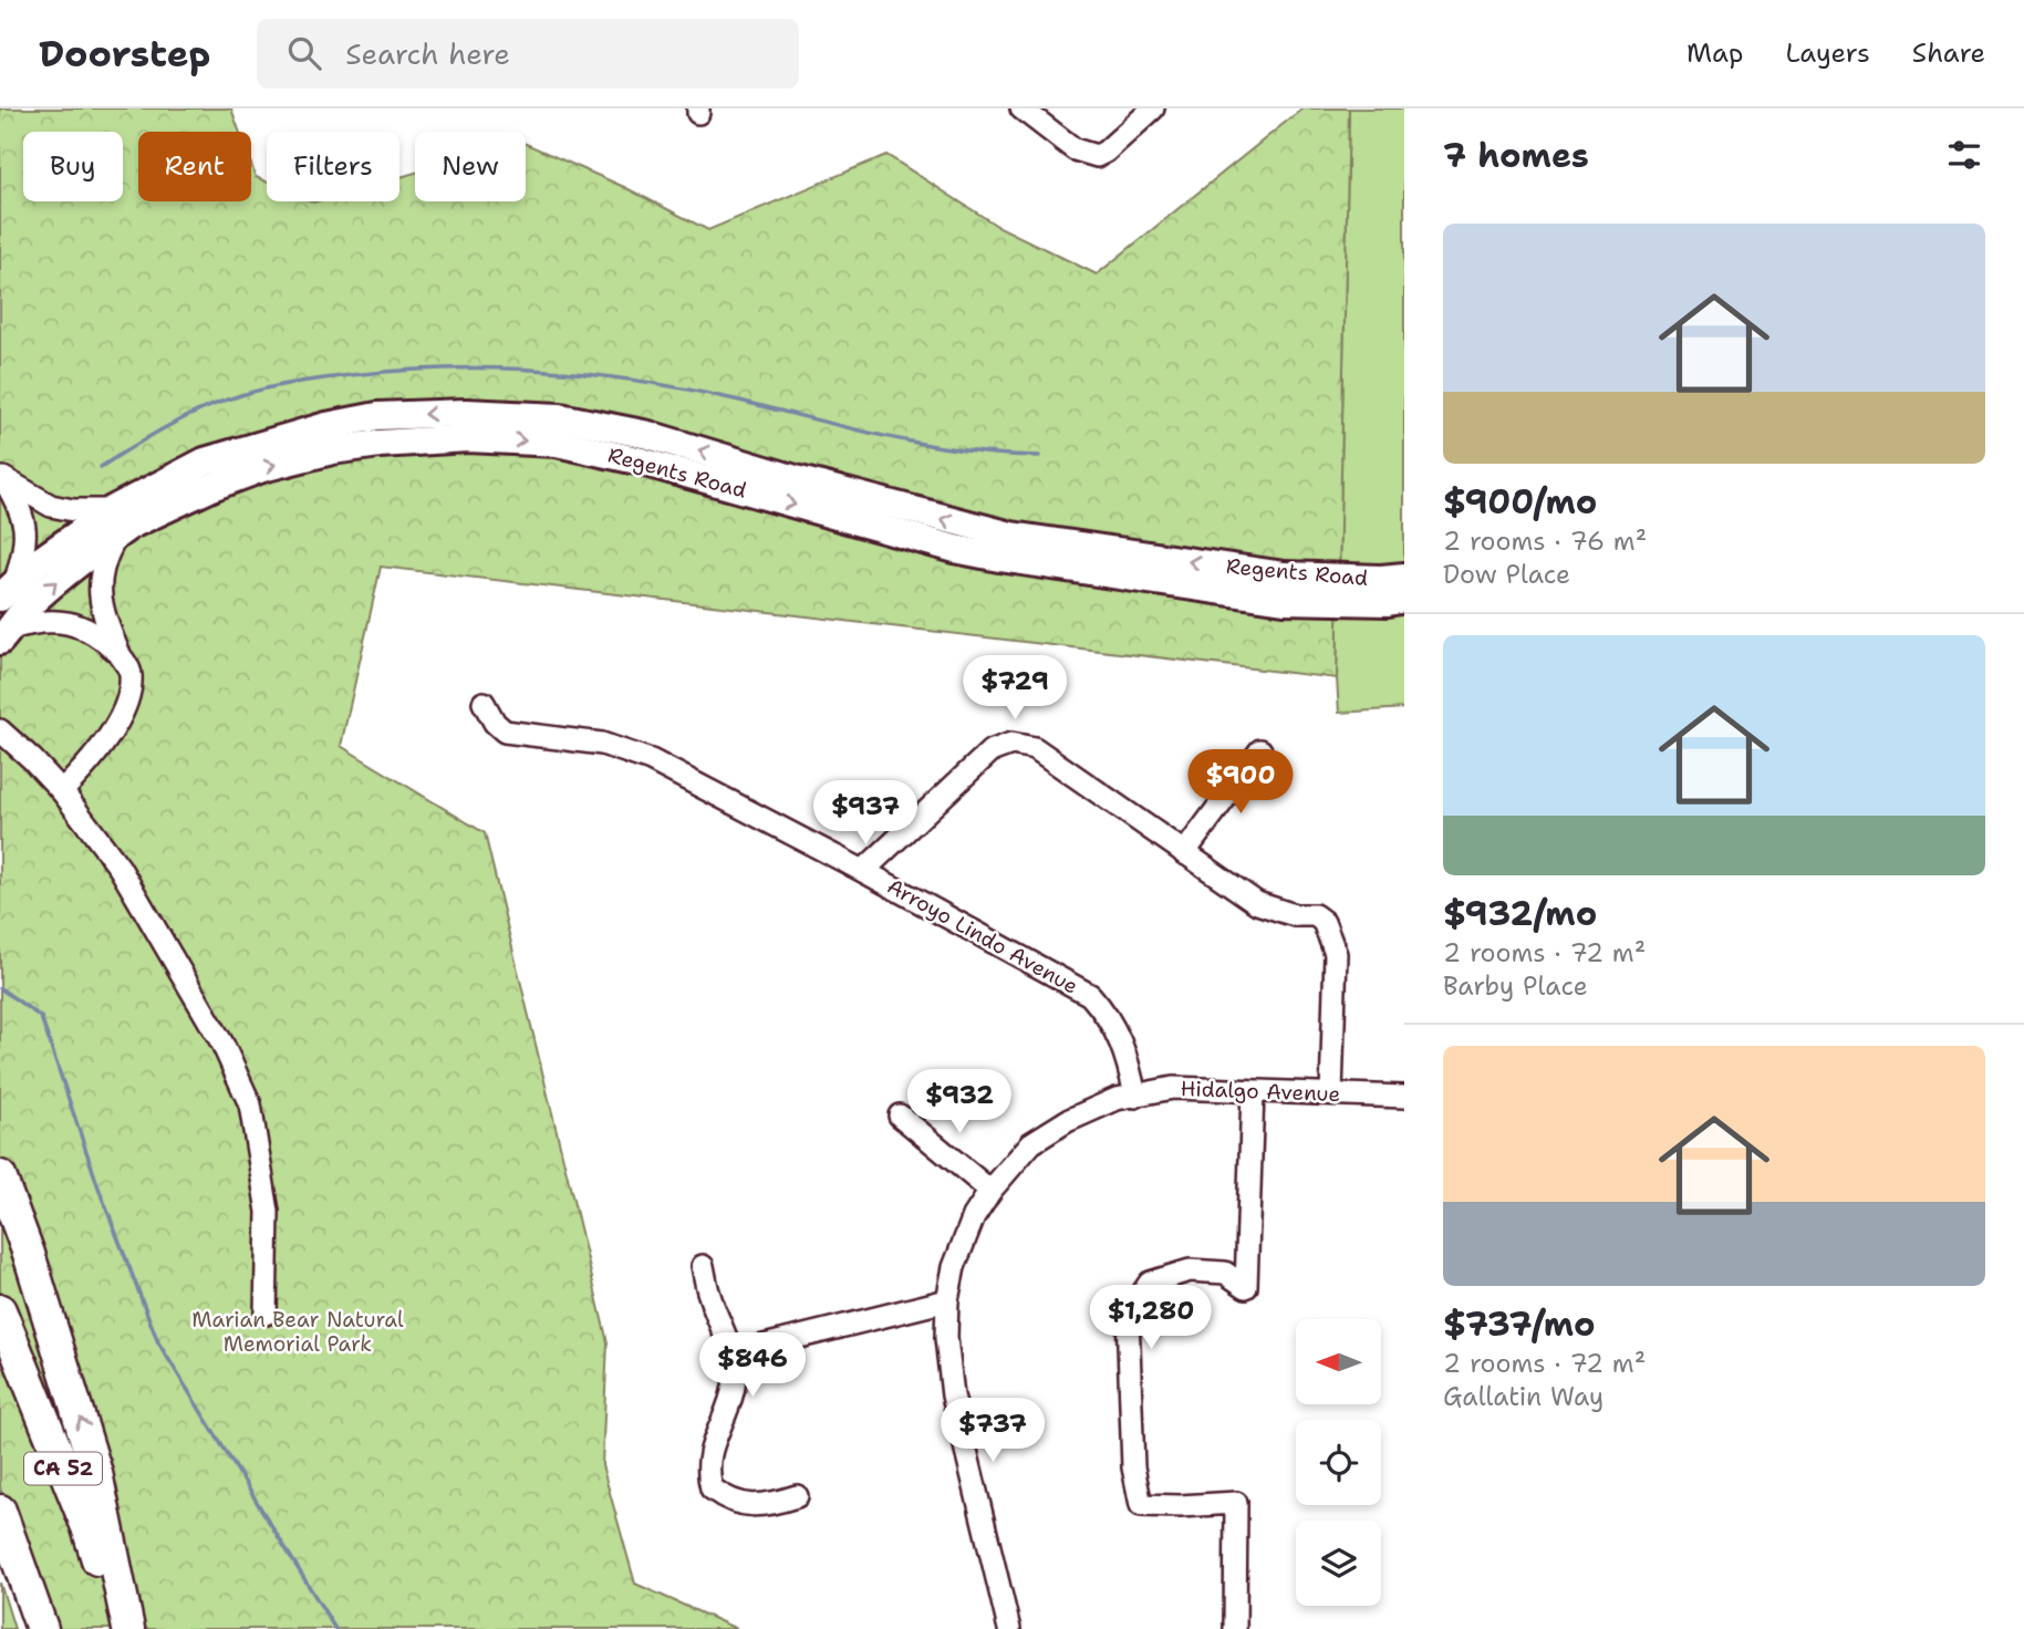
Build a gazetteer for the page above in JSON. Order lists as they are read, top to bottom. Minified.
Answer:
{"streets":{"highway":["CA 52"],"main road":["Regents Road"],"street":["Arroyo Lindo Avenue","Hidalgo Avenue"]},"crossings":[["Arroyo Lindo Avenue","Hidalgo Avenue"]],"parks":["Marian Bear Natural Memorial Park"],"north":"left","page":{"header":"Doorstep","search":"Search here","nav":["Map","Layers","Share"],"heading":"7 homes","chip":["Buy","Rent","Filters","New"],"list":[{"name":"$900/mo","note":"2 rooms · 76 m² · Dow Place"},{"name":"$932/mo","note":"2 rooms · 72 m² · Barby Place"},{"name":"$737/mo","note":"2 rooms · 72 m² · Gallatin Way"}],"price":["$729","$900","$937","$932","$1,280","$846","$737"]}}
